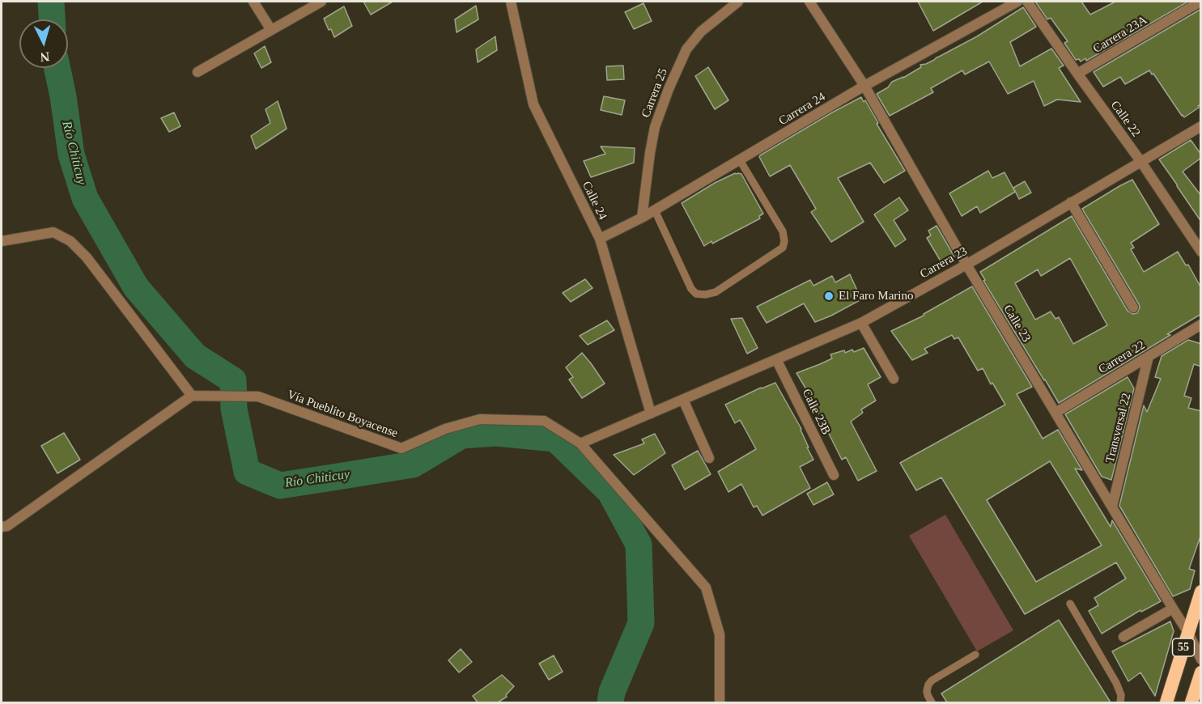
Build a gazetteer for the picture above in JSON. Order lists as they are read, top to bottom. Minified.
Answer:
{"streets":{"highway":["55"],"street":["Carrera 23A","Carrera 25","Carrera 24","Calle 22","Calle 24","Carrera 23","Calle 23","Carrera 22","Calle 23B","Vía Pueblito Boyacense","Transversal 22"]},"crossings":[["Carrera 23A","Calle 22"],["Carrera 25","Carrera 24"],["Carrera 24","Calle 24"],["Carrera 24","Calle 23"],["Calle 22","Carrera 23"],["Calle 24","Carrera 23"],["Carrera 23","Calle 23"],["Carrera 23","Calle 23B"],["Carrera 23","Vía Pueblito Boyacense"],["Calle 23","Carrera 22"],["Calle 23","Transversal 22"],["Calle 23","55"],["Carrera 22","Transversal 22"]],"water":["Río Chiticuy"],"places":["El Faro Marino"],"north":"bottom"}
